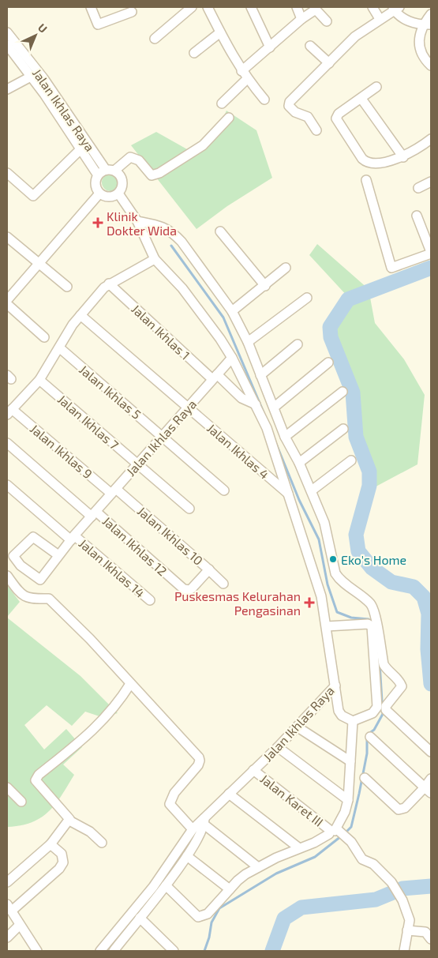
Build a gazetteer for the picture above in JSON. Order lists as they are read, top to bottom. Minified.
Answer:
{"streets":{"street":["Jalan Ikhlas Raya","Jalan Ikhlas 1","Jalan Ikhlas 5","Jalan Ikhlas 7","Jalan Ikhlas 9","Jalan Ikhlas 4","Jalan Ikhlas 10","Jalan Ikhlas 12","Jalan Ikhlas 14","Jalan Karet III"]},"crossings":[["Jalan Ikhlas Raya","Jalan Ikhlas 1"],["Jalan Ikhlas Raya","Jalan Ikhlas 5"],["Jalan Ikhlas Raya","Jalan Ikhlas 7"],["Jalan Ikhlas Raya","Jalan Ikhlas 9"],["Jalan Ikhlas Raya","Jalan Ikhlas 4"],["Jalan Ikhlas Raya","Jalan Ikhlas 10"],["Jalan Ikhlas Raya","Jalan Ikhlas 12"],["Jalan Ikhlas Raya","Jalan Ikhlas 14"],["Jalan Ikhlas Raya","Jalan Karet III"],["Jalan Ikhlas 9","Jalan Ikhlas 10"],["Jalan Ikhlas 10","Jalan Ikhlas 12"]],"places":{"health":["Klinik Dokter Wida","Puskesmas Kelurahan Pengasinan"],"other":["Eko's Home"]},"north":"top right"}
